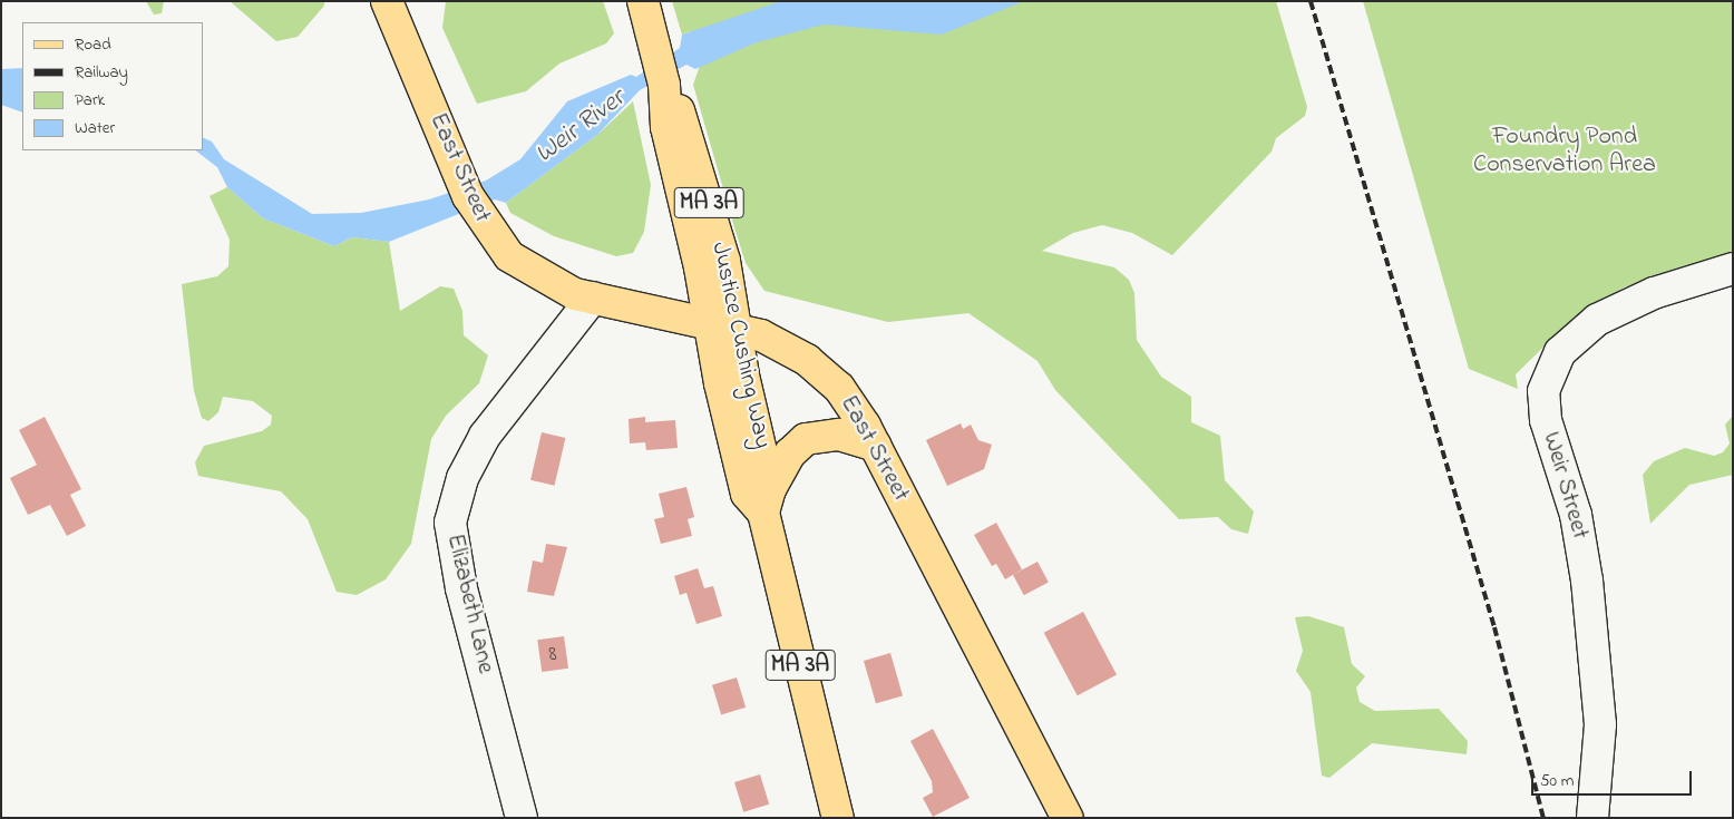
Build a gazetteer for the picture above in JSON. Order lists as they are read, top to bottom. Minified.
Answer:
{"streets":{"main road":["East Street","MA 3A","Justice Cushing Way"],"street":["Weir Street","Elizabeth Lane"]},"crossings":[["East Street","Justice Cushing Way"],["East Street","Elizabeth Lane"]],"water":["Weir River"],"parks":["Foundry Pond Conservation Area"],"house_numbers":["8"],"legend":["Road","Railway","Park","Water"],"scale_bar":"50 m"}
